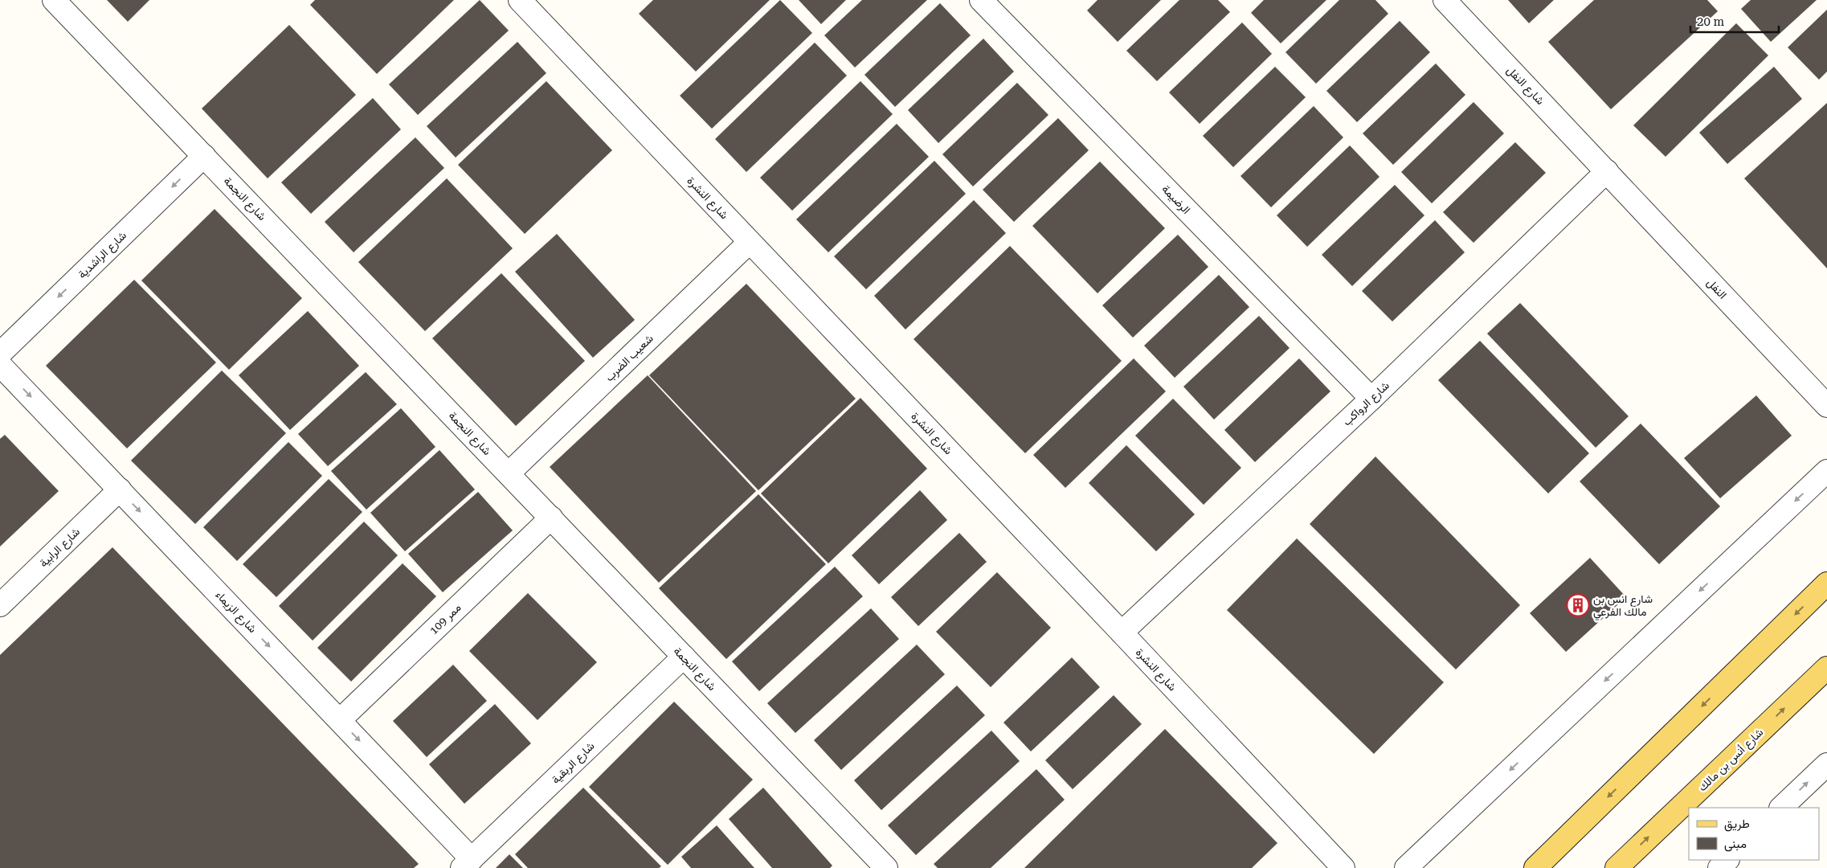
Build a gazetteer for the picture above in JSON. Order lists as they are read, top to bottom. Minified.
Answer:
{"streets":{"main road":["شارع أنس بن مالك"],"street":["شارع النفل","شارع النشرة","شارع النجمة","الرضيمة","شارع الراشدية","النفل","شعيب الضرب","شارع الرواكب","شارع الرابية","شارع الزيماء","ممر 109","شارع الربقية"]},"crossings":[["شارع النفل","النفل"],["شارع النفل","شارع الرواكب"],["شارع النشرة","شعيب الضرب"],["شارع النشرة","شارع الرواكب"],["شارع النجمة","شارع الراشدية"],["شارع النجمة","شعيب الضرب"],["شارع النجمة","ممر 109"],["شارع النجمة","شارع الربقية"],["الرضيمة","شارع الرواكب"],["النفل","شارع الرواكب"],["شارع الرابية","شارع الزيماء"],["شارع الزيماء","ممر 109"],["شارع الزيماء","شارع الربقية"]],"one_way":["شارع الراشدية","شارع الزيماء"],"places":{"building":["شارع انس بن مالك الفرعي"]},"legend":["طريق","مبنى"],"scale_bar":"20 m"}
